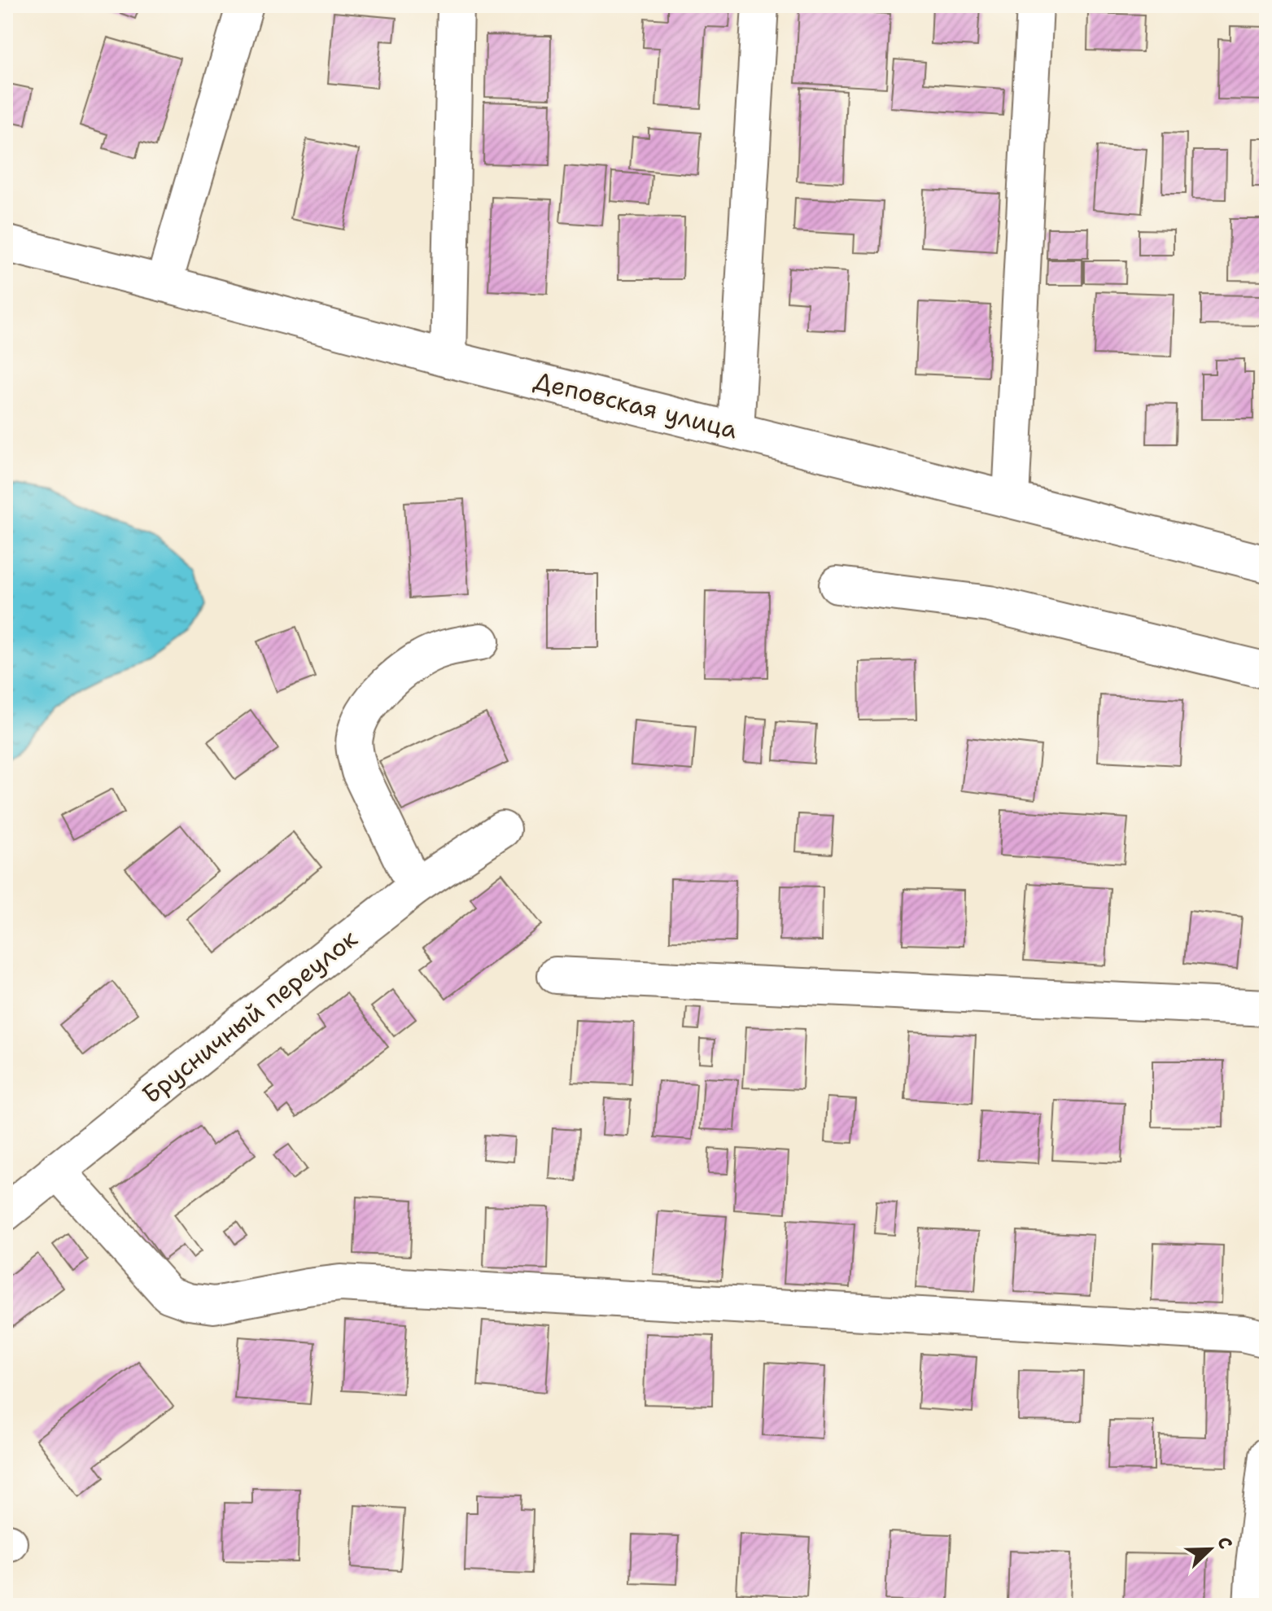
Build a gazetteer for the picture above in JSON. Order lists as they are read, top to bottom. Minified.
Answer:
{"streets":{"street":["Деповская улица","Брусничный переулок"]},"north":"top right"}
